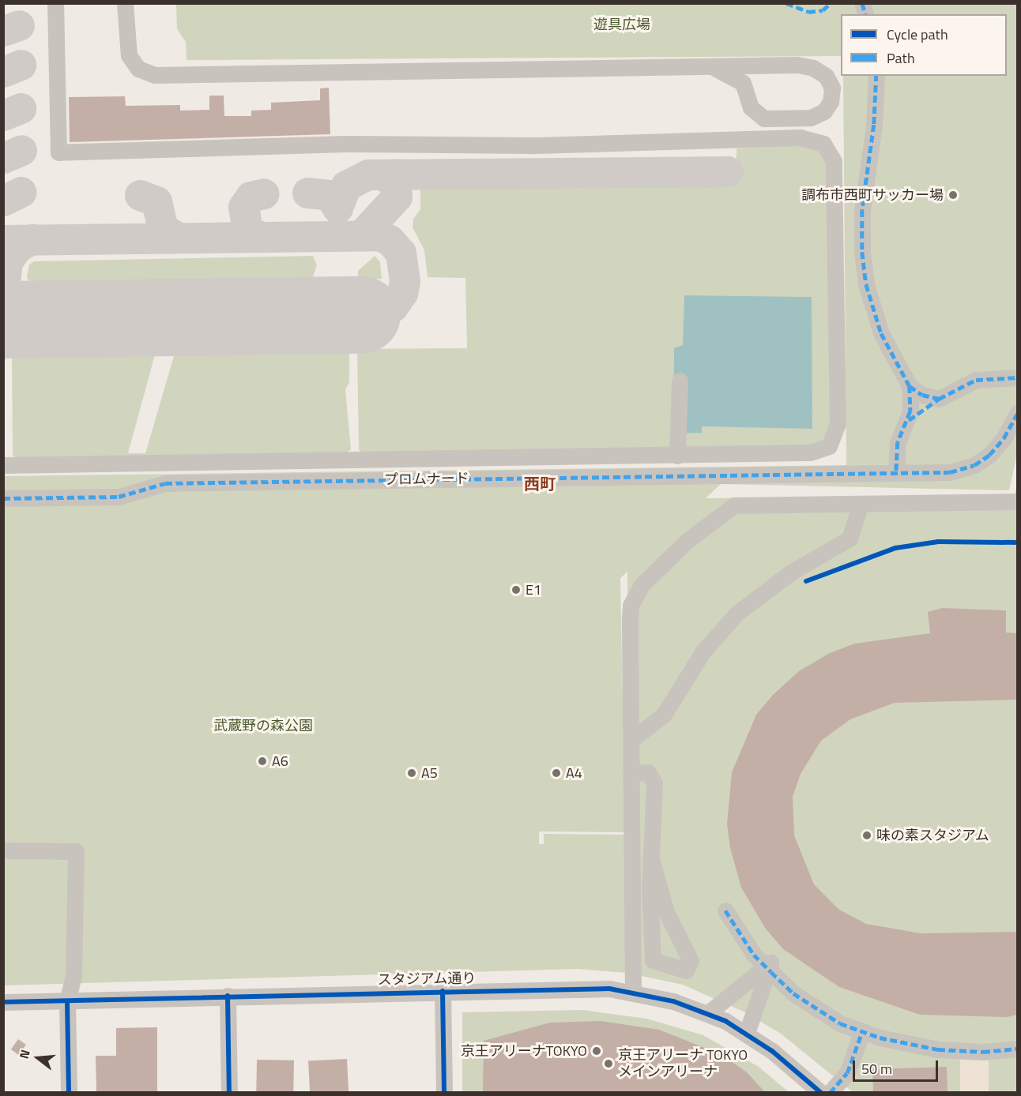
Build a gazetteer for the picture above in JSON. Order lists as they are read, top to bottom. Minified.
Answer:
{"streets":{"street":["プロムナード","スタジアム通り"]},"districts":["西町"],"parks":["遊具広場","武蔵野の森公園"],"places":["調布市西町サッカー場","E1","A6","A5","A4","味の素スタジアム","京王アリーナTOKYO","京王アリーナ TOKYO メインアリーナ"],"legend":["Cycle path","Path"],"scale_bar":"50 m","north":"left"}
